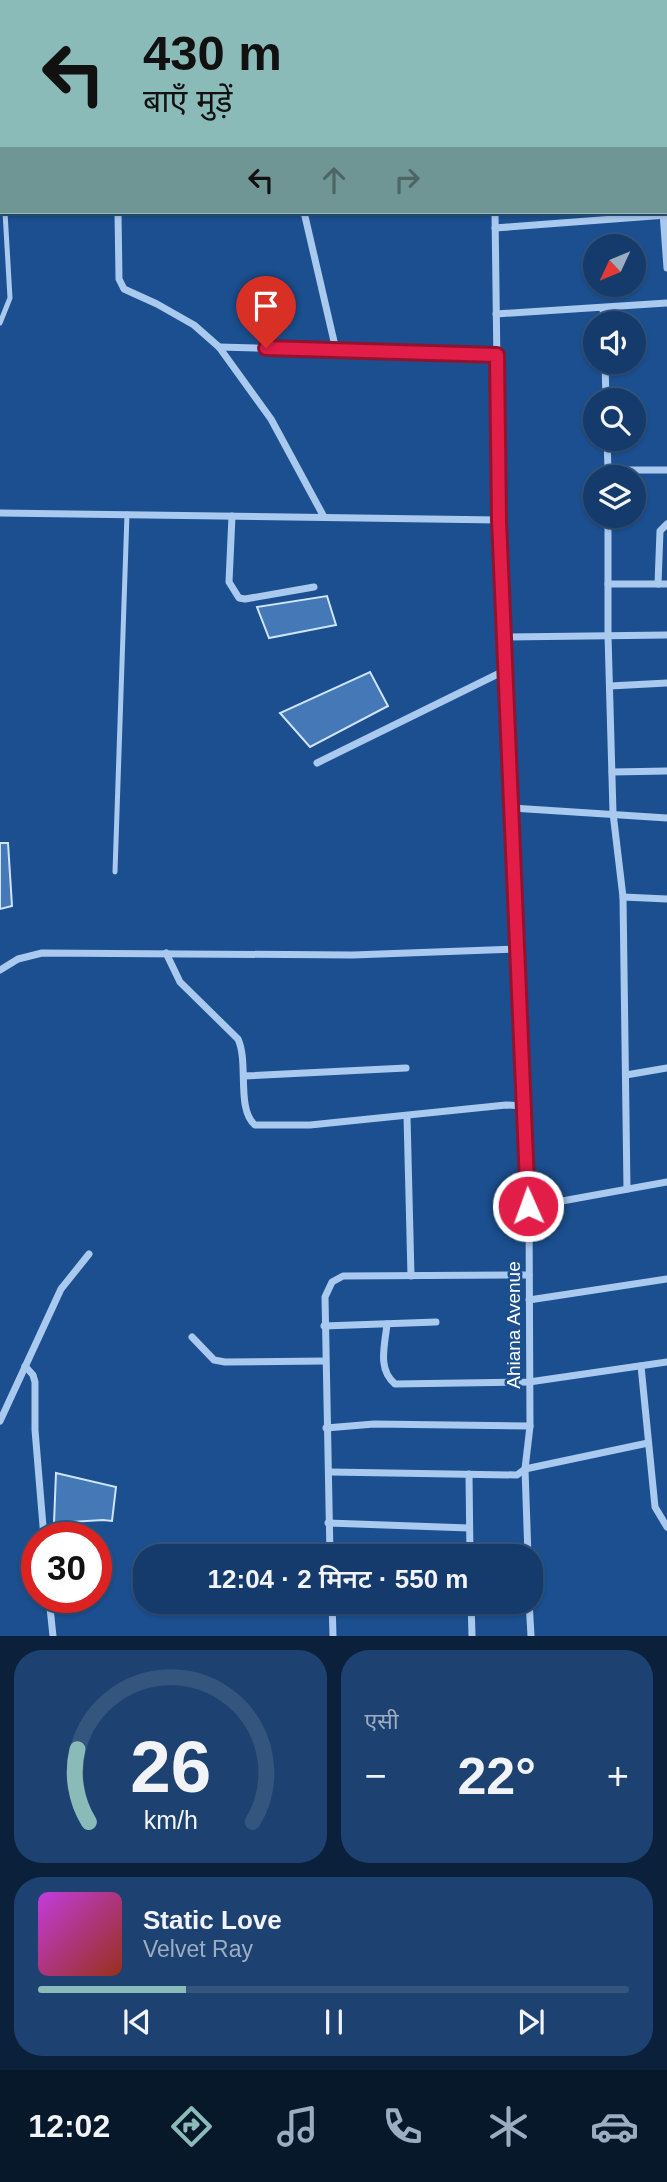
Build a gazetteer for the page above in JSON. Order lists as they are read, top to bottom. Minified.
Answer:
{"streets":{"street":["Ahiana Avenue"]},"north":"bottom left","page":{"turn":["430 m","बाएँ मुड़ें"],"limit":"30","trip":"12:04 · 2 मिनट · 550 m","tile":"एसी","heat":["−","22°","+"],"song":["Static Love","Velvet Ray"],"tabs":"12:02","gauge":["26","km/h"]}}
